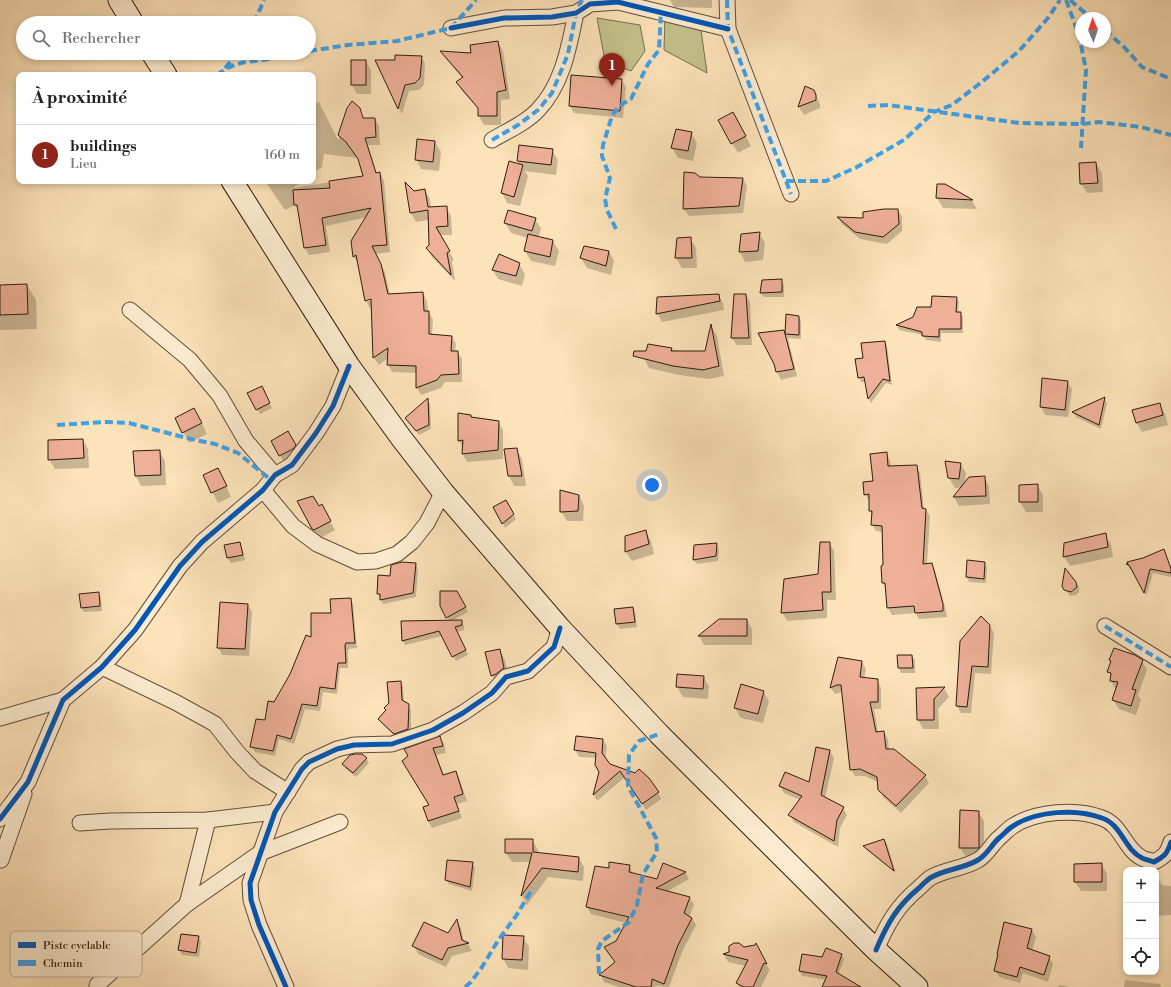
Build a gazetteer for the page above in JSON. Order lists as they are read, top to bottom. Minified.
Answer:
{"legend":["Piste cyclable","Chemin"],"north":"top","page":{"search":"Rechercher","pins":"1","heading":"À proximité","list":[{"mark":"1","name":"buildings","note":"Lieu","value":"160 m"}],"map_buttons":["+","−"]}}
